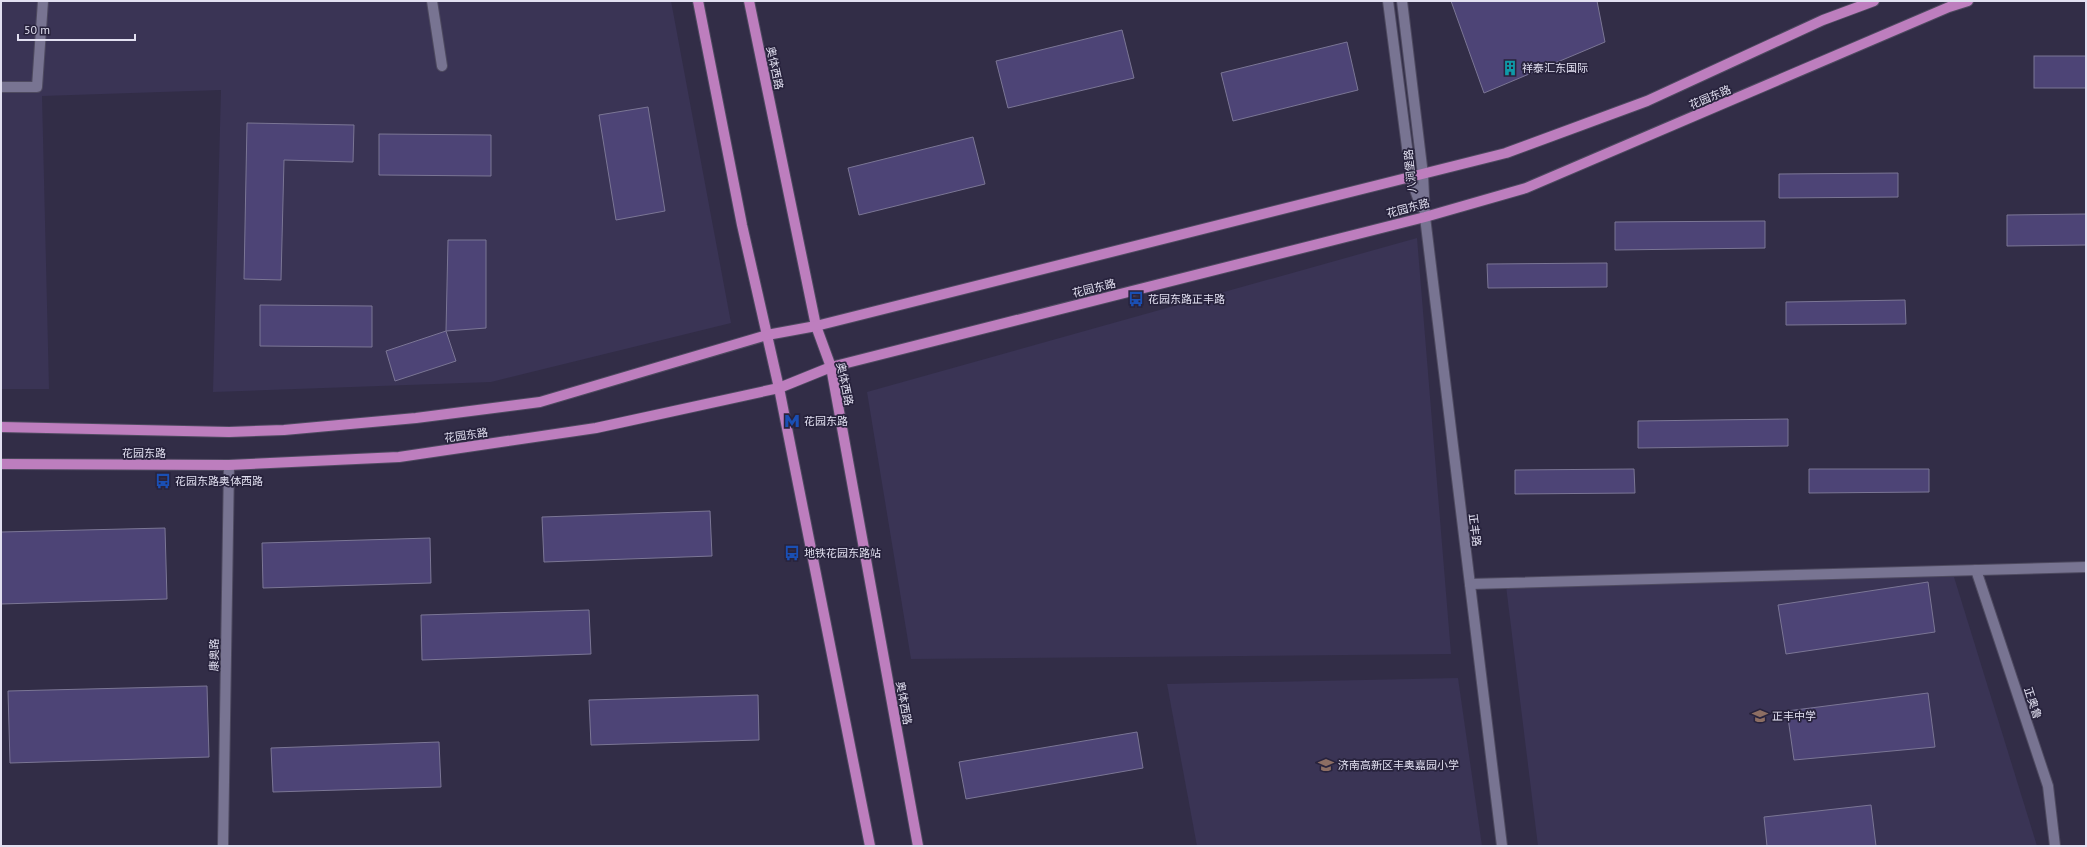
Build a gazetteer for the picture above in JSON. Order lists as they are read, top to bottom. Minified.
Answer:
{"streets":{"main road":["奥体西路","花园东路"],"street":["八涧堡路","正丰路","康奥路","正奥鲁"]},"crossings":[["奥体西路","花园东路"],["花园东路","八涧堡路"],["花园东路","正丰路"],["花园东路","康奥路"],["八涧堡路","正丰路"]],"places":{"building":["祥泰汇东国际"],"bus stop":["花园东路正丰路","花园东路奥体西路","地铁花园东路站"],"metro station":["花园东路"],"school or university":["正丰中学","济南高新区丰奥嘉园小学"]},"scale_bar":"50 m"}
